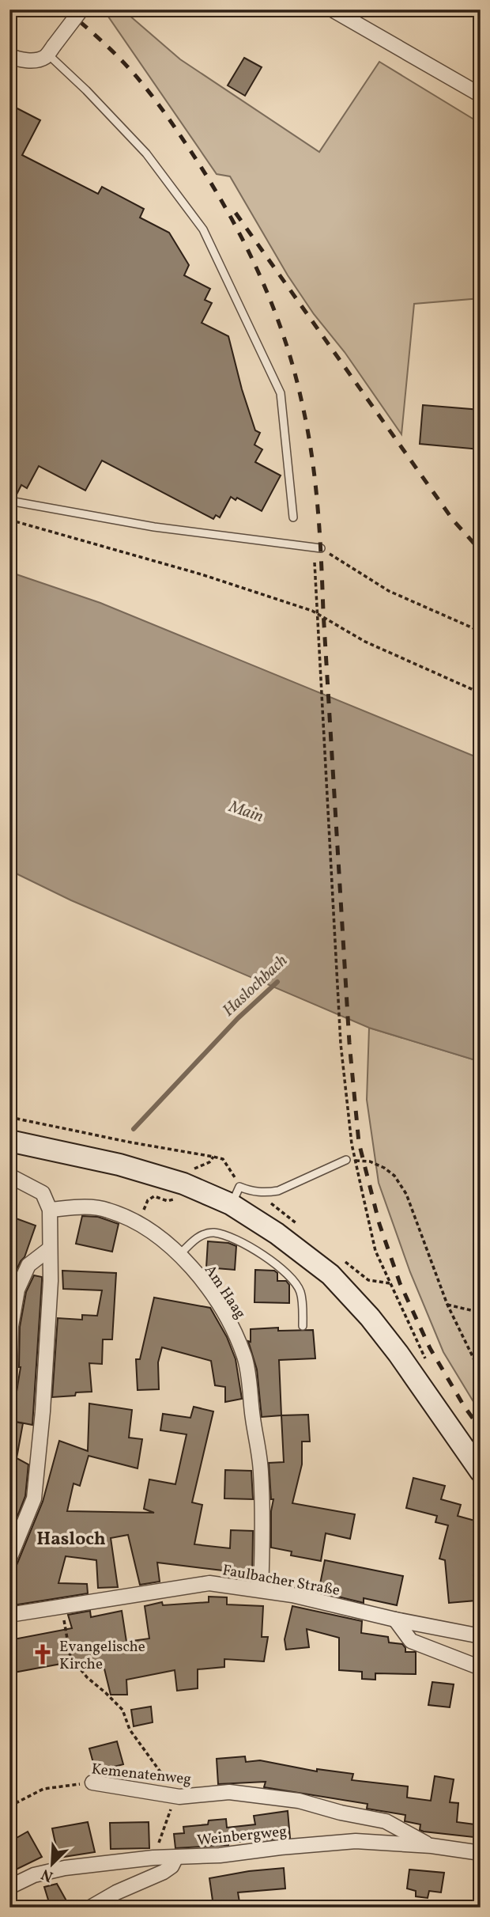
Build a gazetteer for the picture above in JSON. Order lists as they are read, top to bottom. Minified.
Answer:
{"streets":{"street":["Am Haag","Faulbacher Straße","Kemenatenweg","Weinbergweg"]},"crossings":[["Am Haag","Faulbacher Straße"],["Kemenatenweg","Weinbergweg"]],"districts":["Hasloch"],"water":["Main","Haslochbach"],"places":{"church":["Evangelische Kirche"]},"north":"bottom left"}
